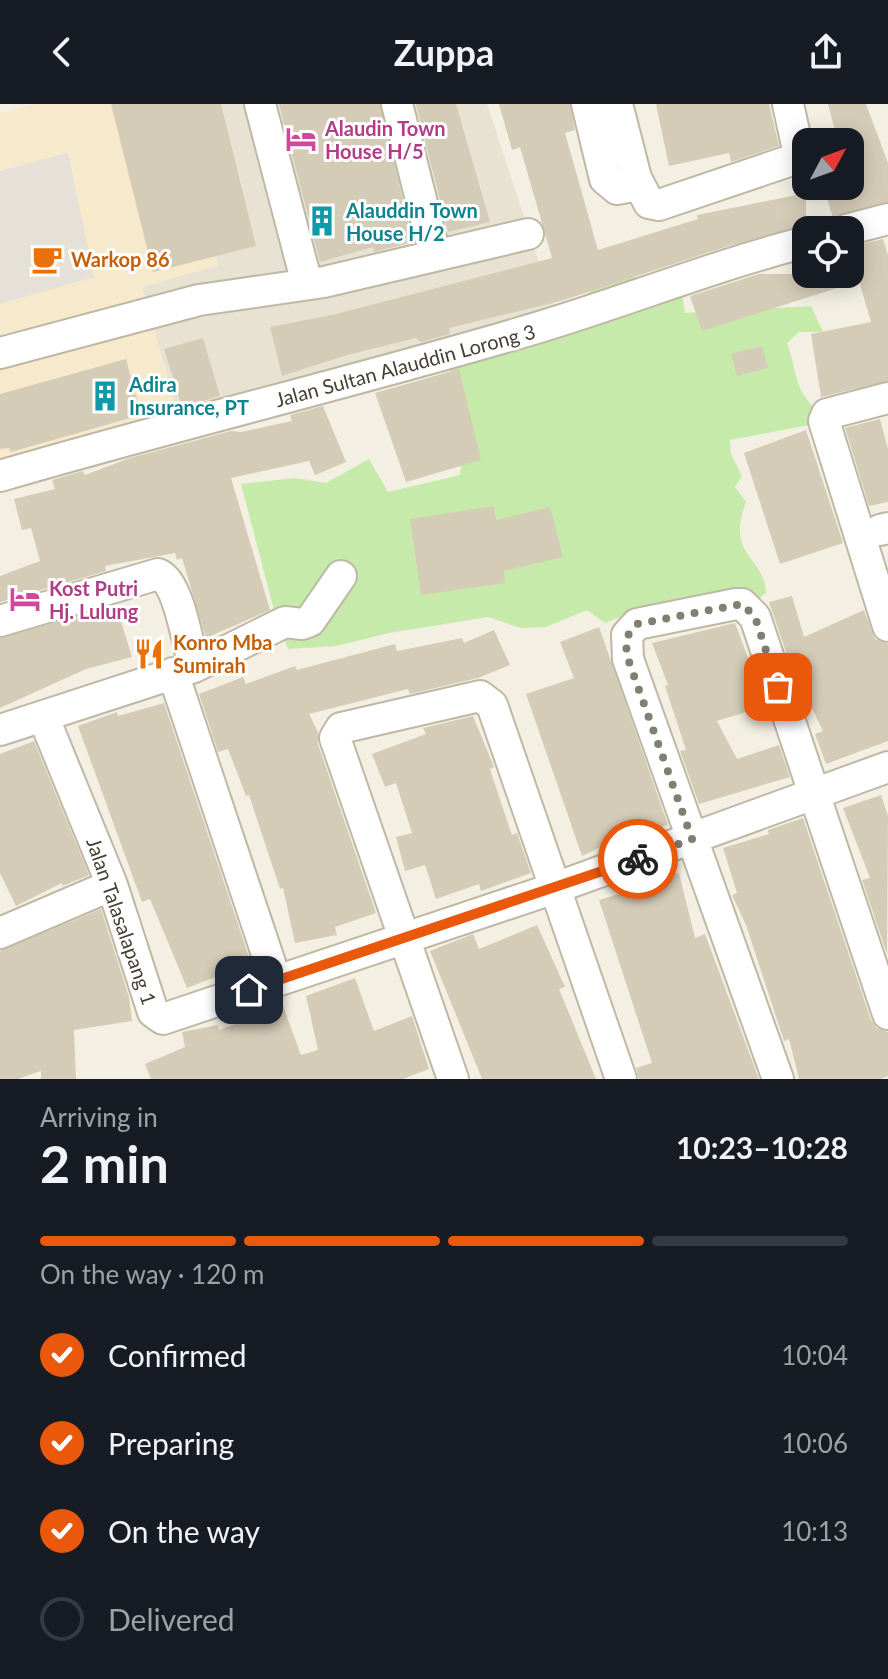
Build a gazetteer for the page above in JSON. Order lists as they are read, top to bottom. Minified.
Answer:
{"streets":{"street":["Jalan Sultan Alauddin Lorong 3","Jalan Talasalapang 1"]},"places":{"hotel":["Alaudin Town House H/5","Kost Putri Hj. Lulung"],"building":["Alauddin Town House H/2","Adira Insurance, PT"],"cafe":["Warkop 86"],"restaurant":["Konro Mba Sumirah"]},"north":"top right","page":{"header":"Zuppa","heading":["2 min","Arriving in","10:23–10:28"],"bar":"On the way · 120 m","list":[["Confirmed","10:04"],["Preparing","10:06"],["On the way","10:13"],"Delivered"]}}
